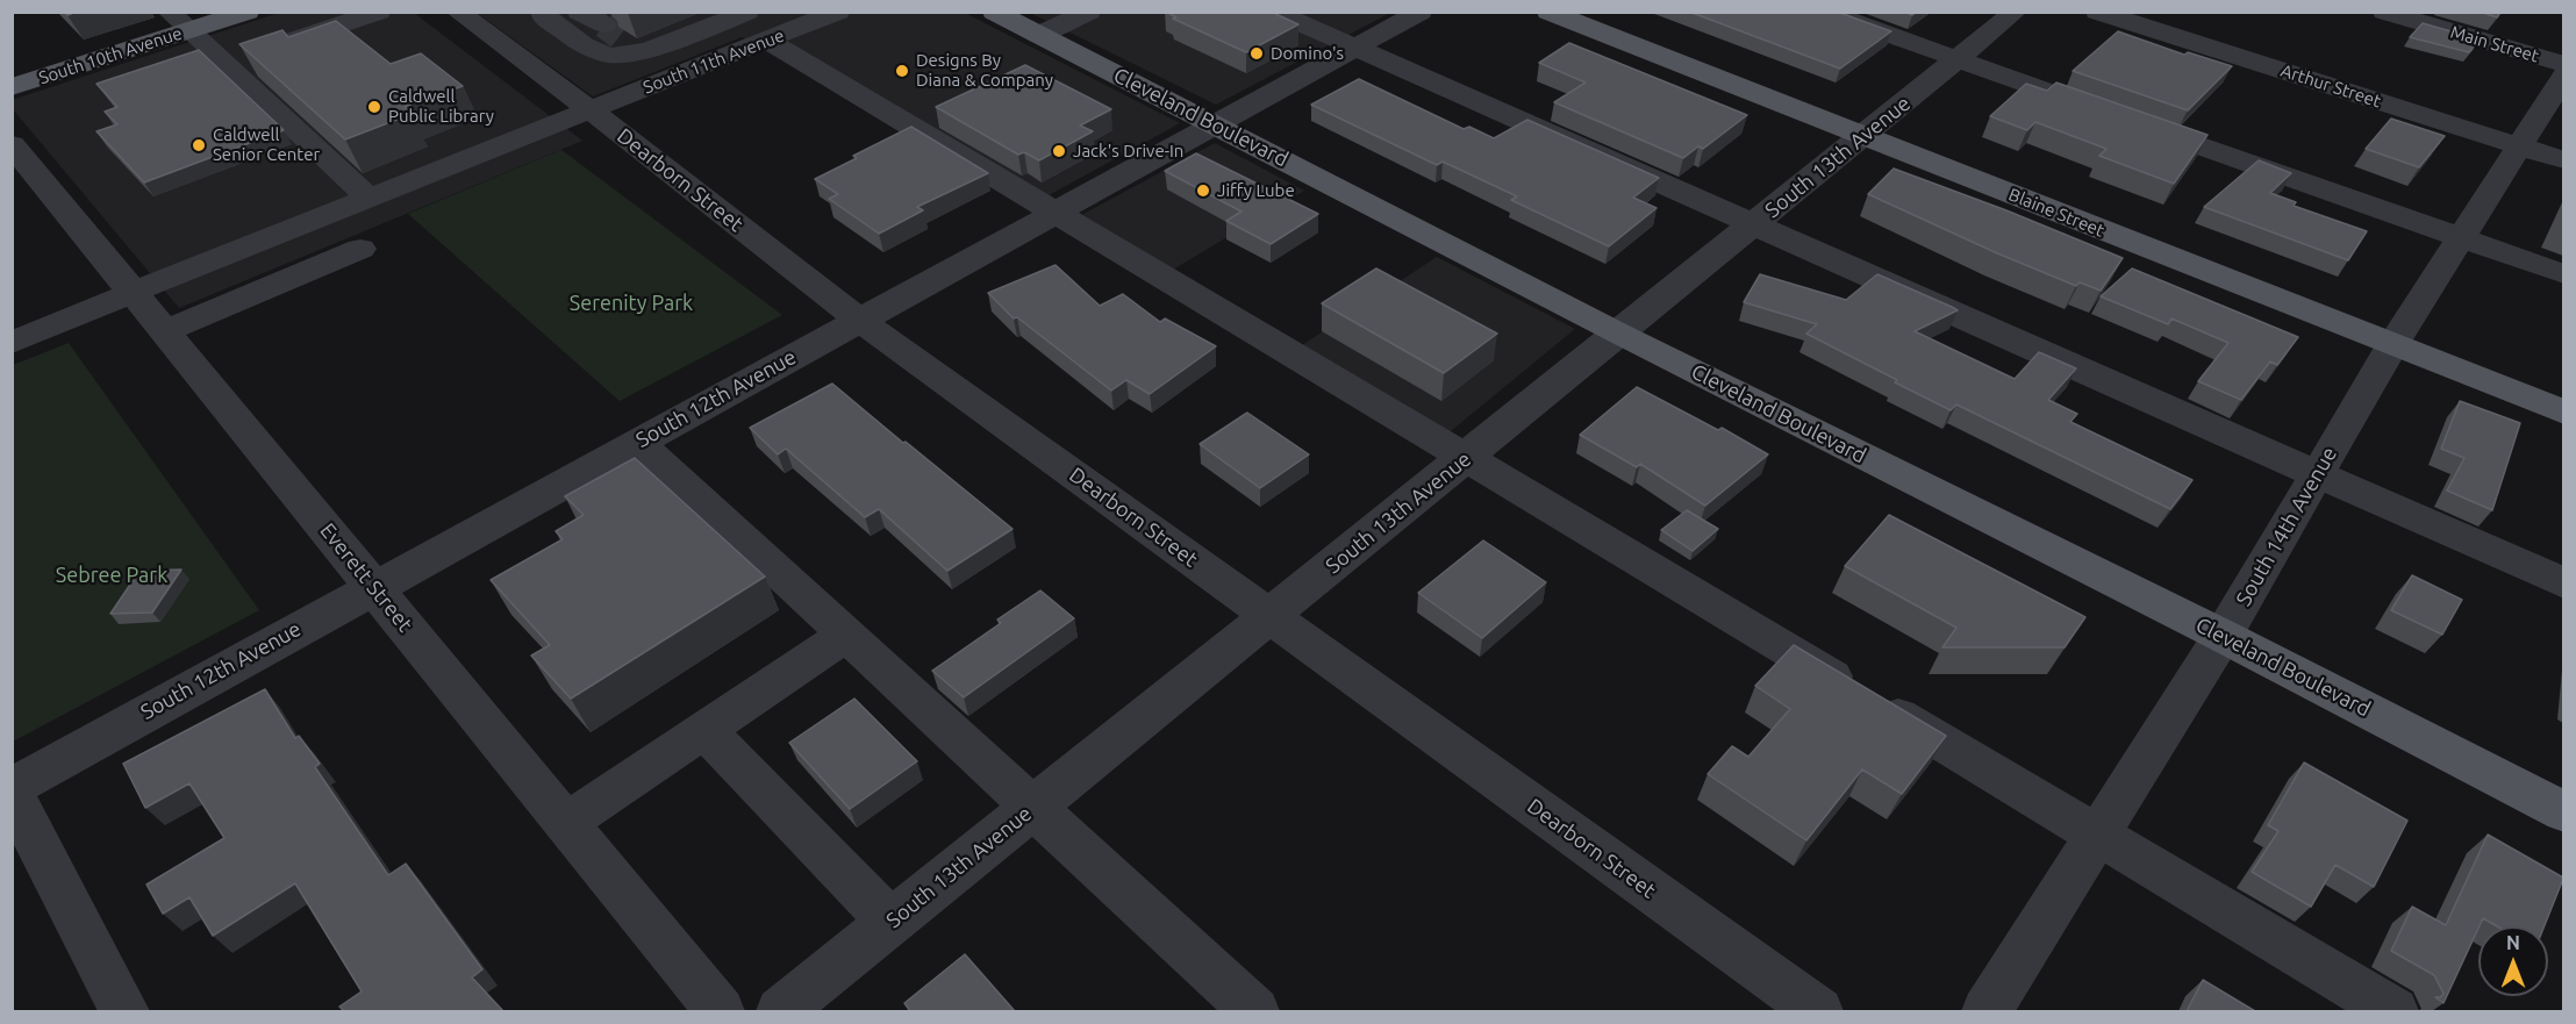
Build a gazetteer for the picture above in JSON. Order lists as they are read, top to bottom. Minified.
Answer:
{"streets":{"main road":["South 10th Avenue","Cleveland Boulevard","Blaine Street"],"street":["Main Street","South 11th Avenue","Arthur Street","South 13th Avenue","Dearborn Street","South 12th Avenue","South 14th Avenue","Everett Street"]},"crossings":[["South 11th Avenue","Dearborn Street"],["South 11th Avenue","Everett Street"],["Arthur Street","South 14th Avenue"],["Cleveland Boulevard","South 13th Avenue"],["Cleveland Boulevard","South 12th Avenue"],["Cleveland Boulevard","South 14th Avenue"],["South 13th Avenue","Dearborn Street"],["South 13th Avenue","Blaine Street"],["Dearborn Street","South 12th Avenue"],["Blaine Street","South 14th Avenue"],["South 12th Avenue","Everett Street"]],"parks":["Serenity Park","Sebree Park"],"places":["Domino's","Designs By Diana & Company","Caldwell Public Library","Caldwell Senior Center","Jack's Drive-In","Jiffy Lube"],"north":"top"}
